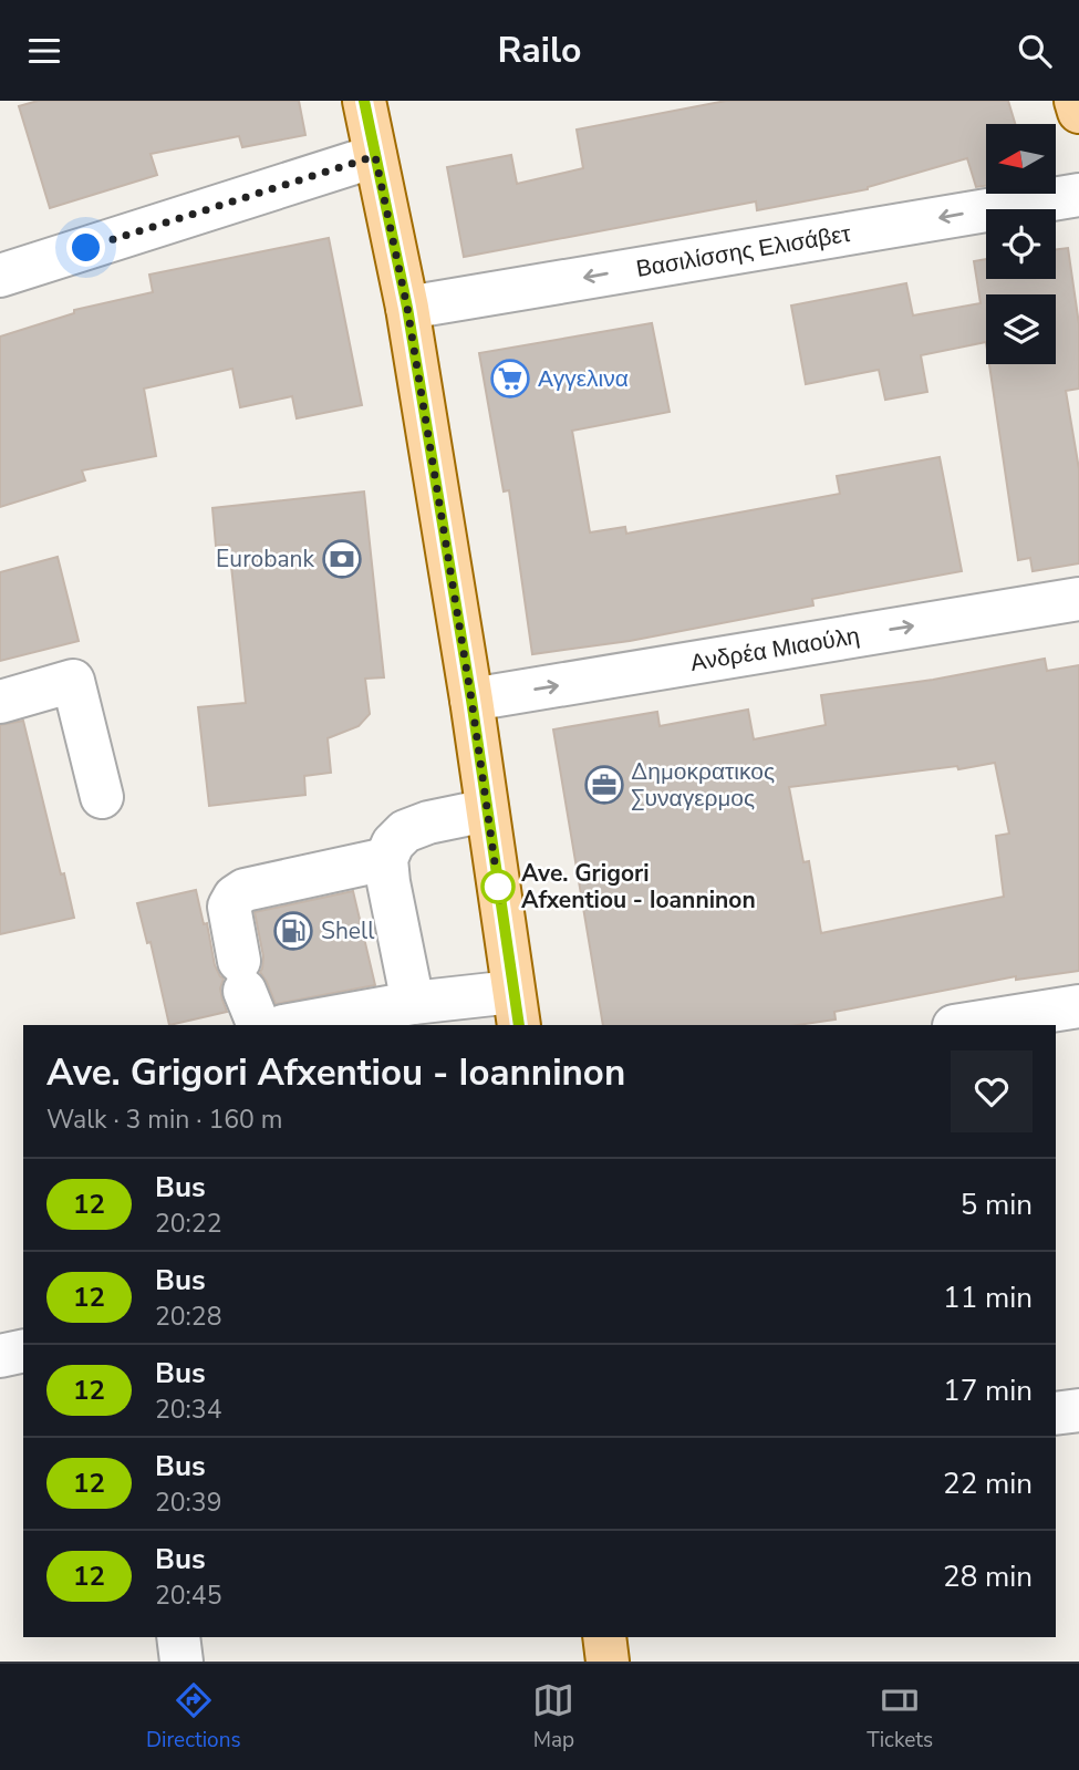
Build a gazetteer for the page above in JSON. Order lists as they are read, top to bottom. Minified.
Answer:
{"streets":{"street":["Βασιλίσσης Ελισάβετ","Ανδρέα Μιαούλη"]},"one_way":["Βασιλίσσης Ελισάβετ","Ανδρέα Μιαούλη"],"places":{"supermarket":["Αγγελινα"],"bank":["Eurobank"],"office":["Δημοκρατικος Συναγερμος"],"other":["Ave. Grigori Afxentiou - Ioanninon"],"fuel station":["Shell"]},"lines":["bus line 12"],"north":"left","page":{"header":"Railo","heading":["Ave. Grigori Afxentiou - Ioanninon","Walk · 3 min · 160 m"],"list":[{"mark":"12","name":"Bus","note":"20:22","value":"5 min"},{"mark":"12","name":"Bus","note":"20:28","value":"11 min"},{"mark":"12","name":"Bus","note":"20:34","value":"17 min"},{"mark":"12","name":"Bus","note":"20:39","value":"22 min"},{"mark":"12","name":"Bus","note":"20:45","value":"28 min"}],"tabs":["Directions","Map","Tickets"]}}
